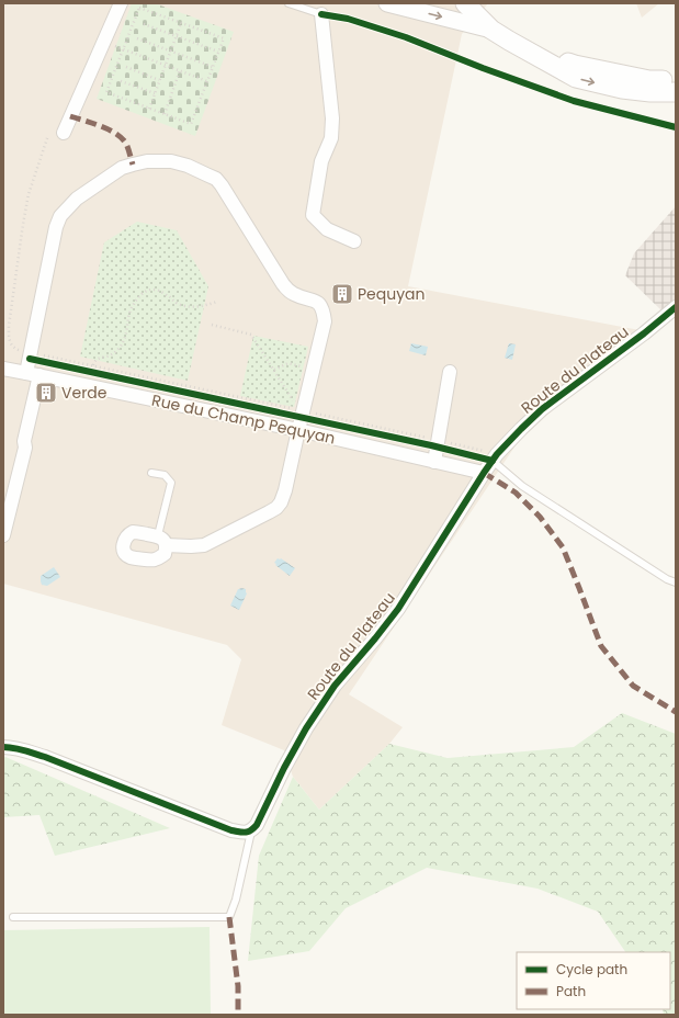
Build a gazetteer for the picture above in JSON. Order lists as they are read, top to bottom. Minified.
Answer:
{"streets":{"street":["Route du Plateau","Rue du Champ Pequyan"]},"crossings":[["Route du Plateau","Rue du Champ Pequyan"]],"places":{"building":["Pequyan","Verde"]},"legend":["Cycle path","Path"]}
